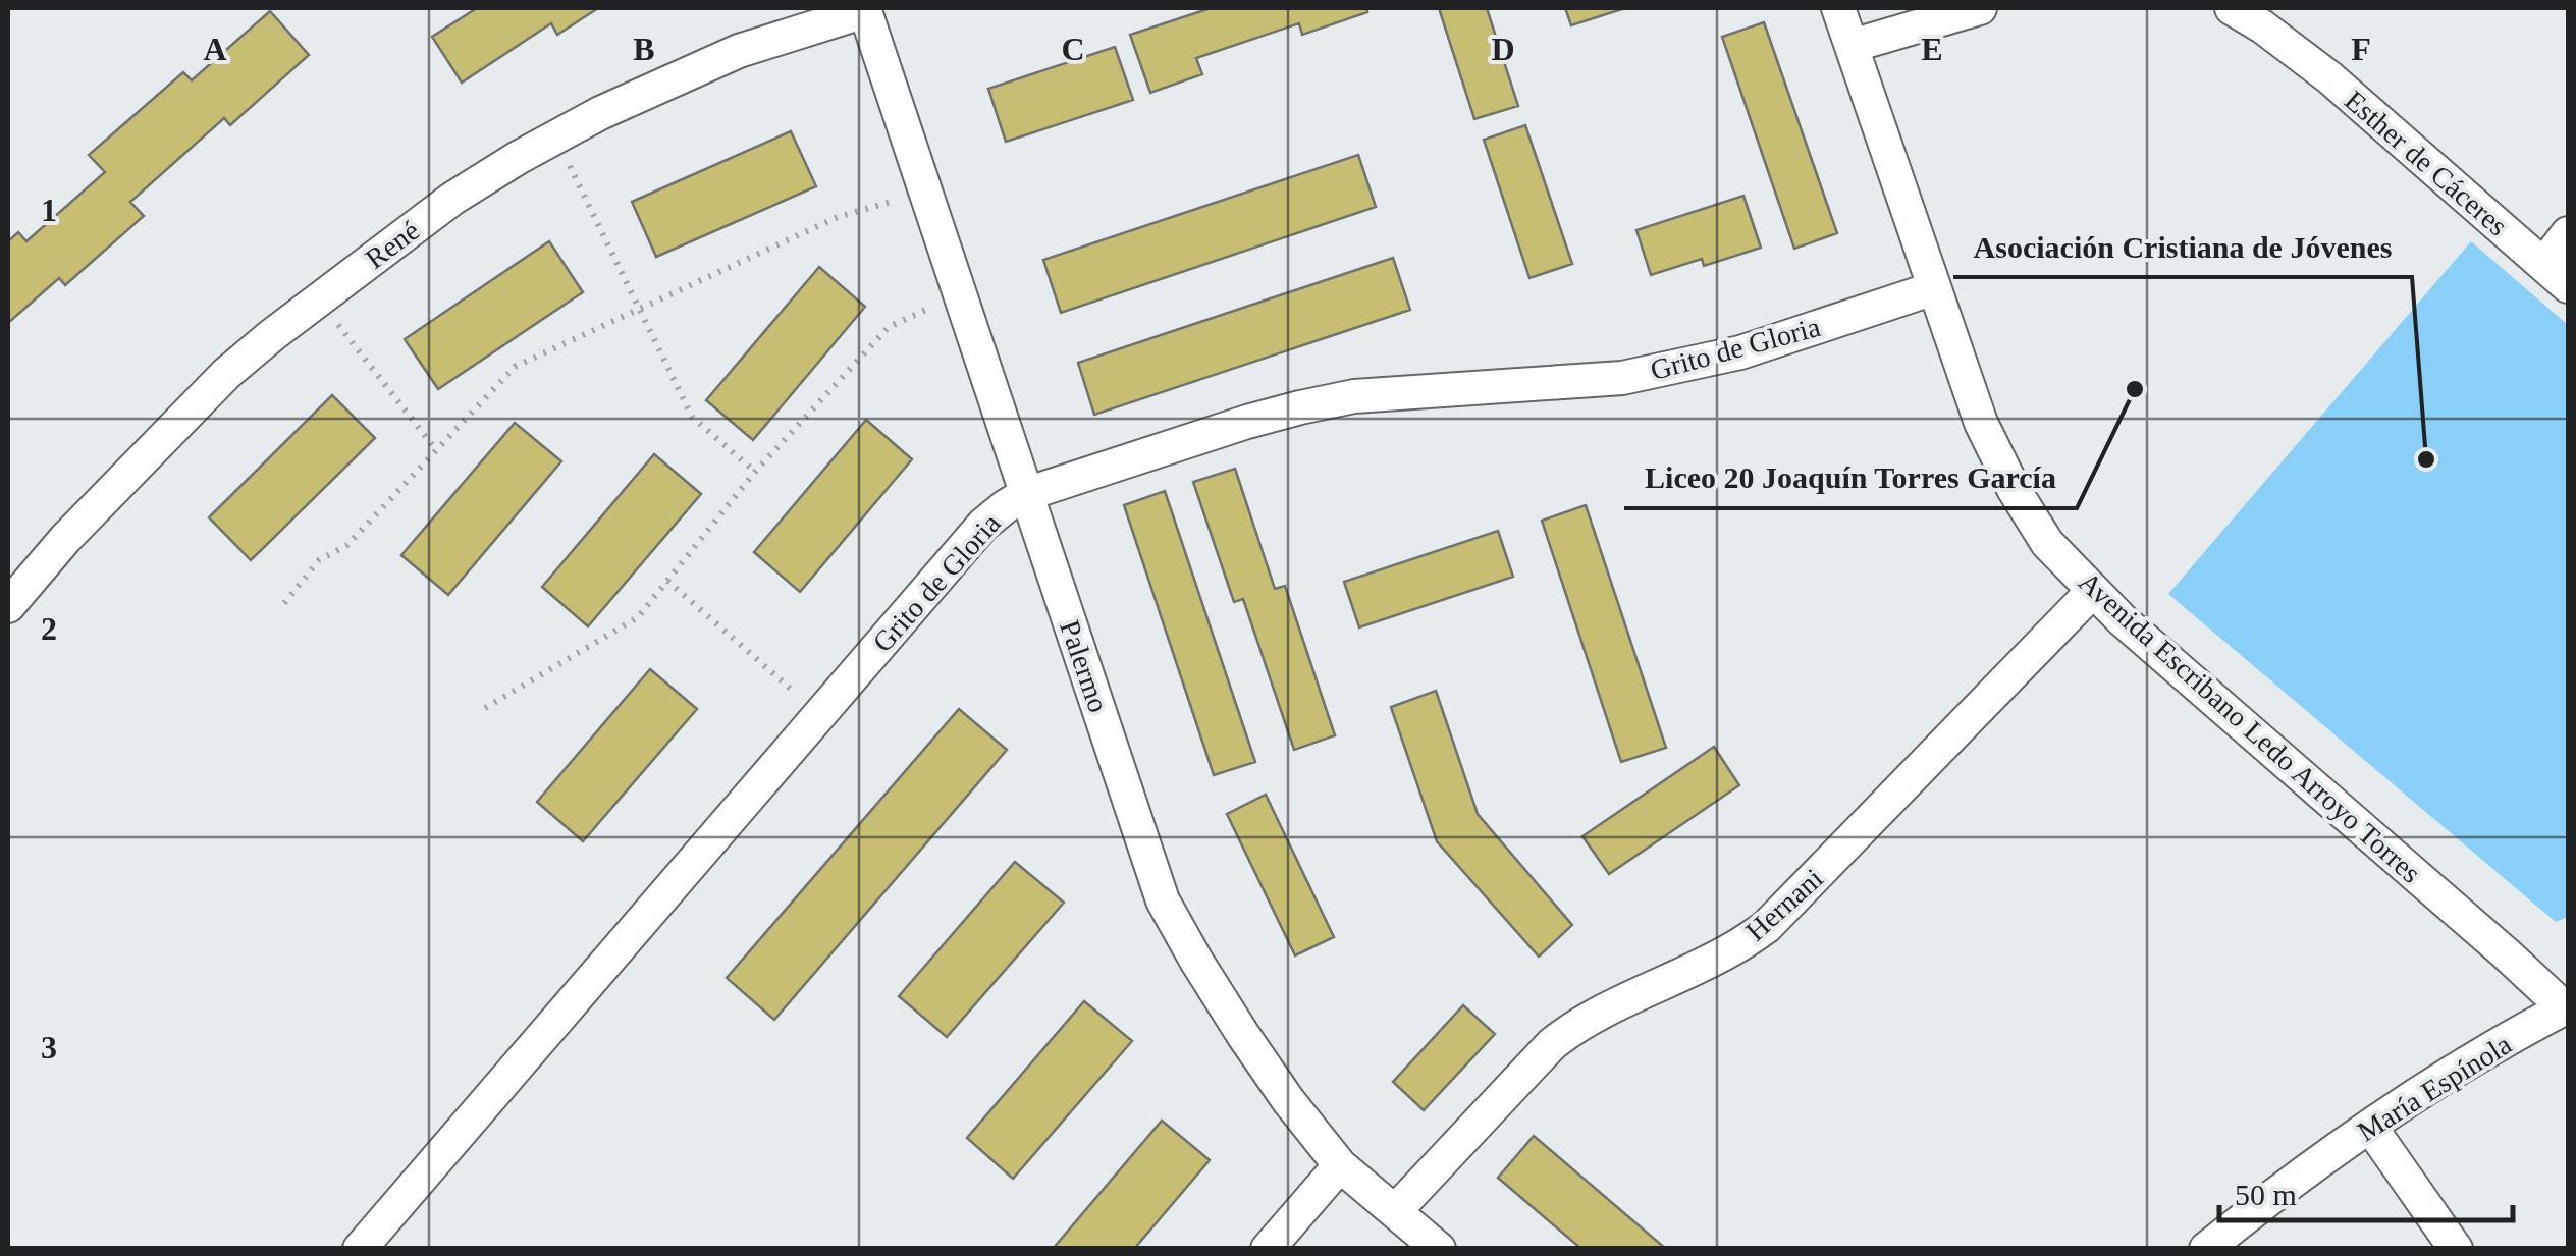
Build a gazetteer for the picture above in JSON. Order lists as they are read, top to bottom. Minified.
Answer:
{"streets":{"street":["Esther de Cáceres","René","Grito de Gloria","Palermo","Avenida Escribano Ledo Arroyo Torres","Hernani","María Espínola"]},"crossings":[["René","Palermo"],["Grito de Gloria","Palermo"],["Grito de Gloria","Avenida Escribano Ledo Arroyo Torres"],["Palermo","Hernani"],["Avenida Escribano Ledo Arroyo Torres","Hernani"],["Avenida Escribano Ledo Arroyo Torres","María Espínola"]],"places":["Liceo 20 Joaquín Torres García","Asociación Cristiana de Jóvenes"],"scale_bar":"50 m","grid":{"columns":["A","B","C","D","E","F"],"rows":["1","2","3"]}}
